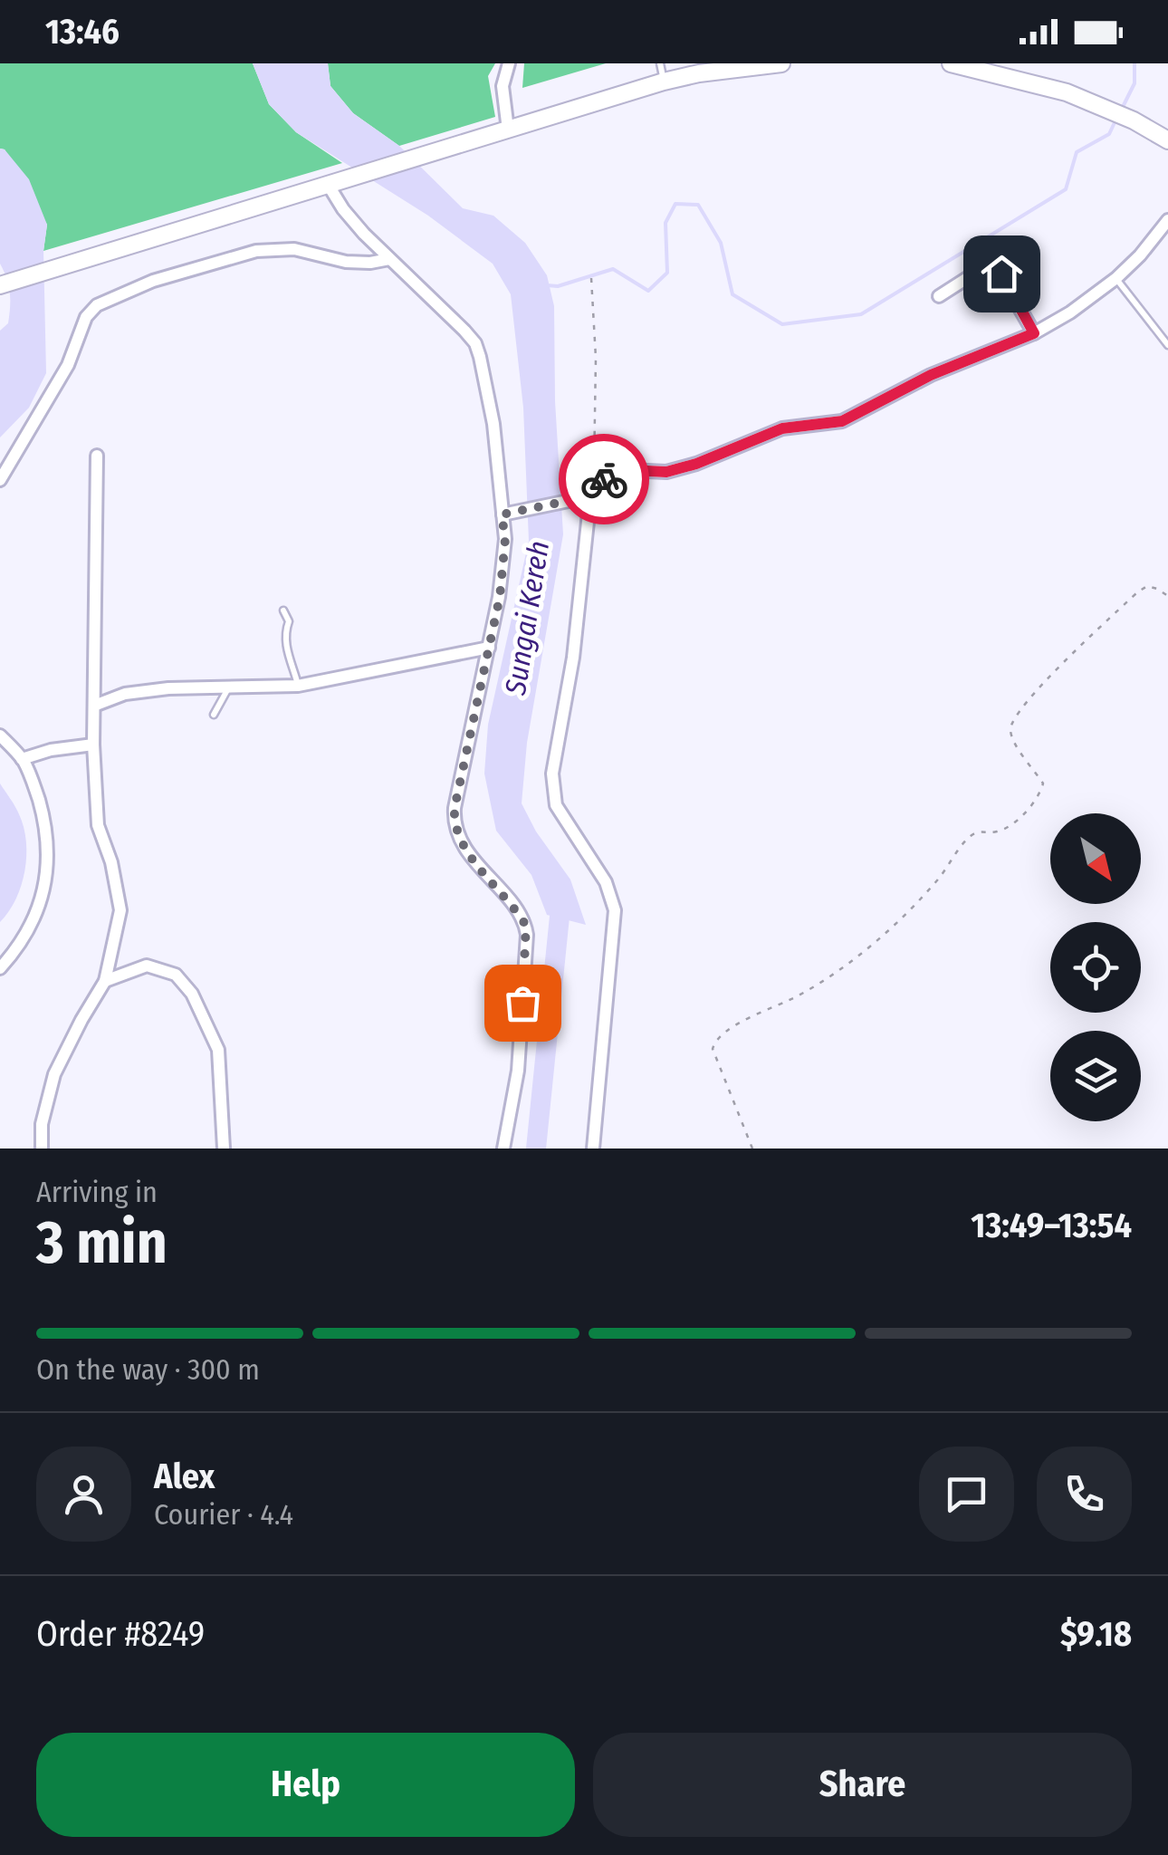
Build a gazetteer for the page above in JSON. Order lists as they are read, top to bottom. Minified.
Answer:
{"water":["Sungai Kereh"],"north":"bottom right","page":{"status":"13:46","heading":["3 min","Arriving in","13:49–13:54"],"panel":["Alex","Courier · 4.4","Order #8249","$9.18"],"bar":"On the way · 300 m","buttons":["Help","Share"]}}
